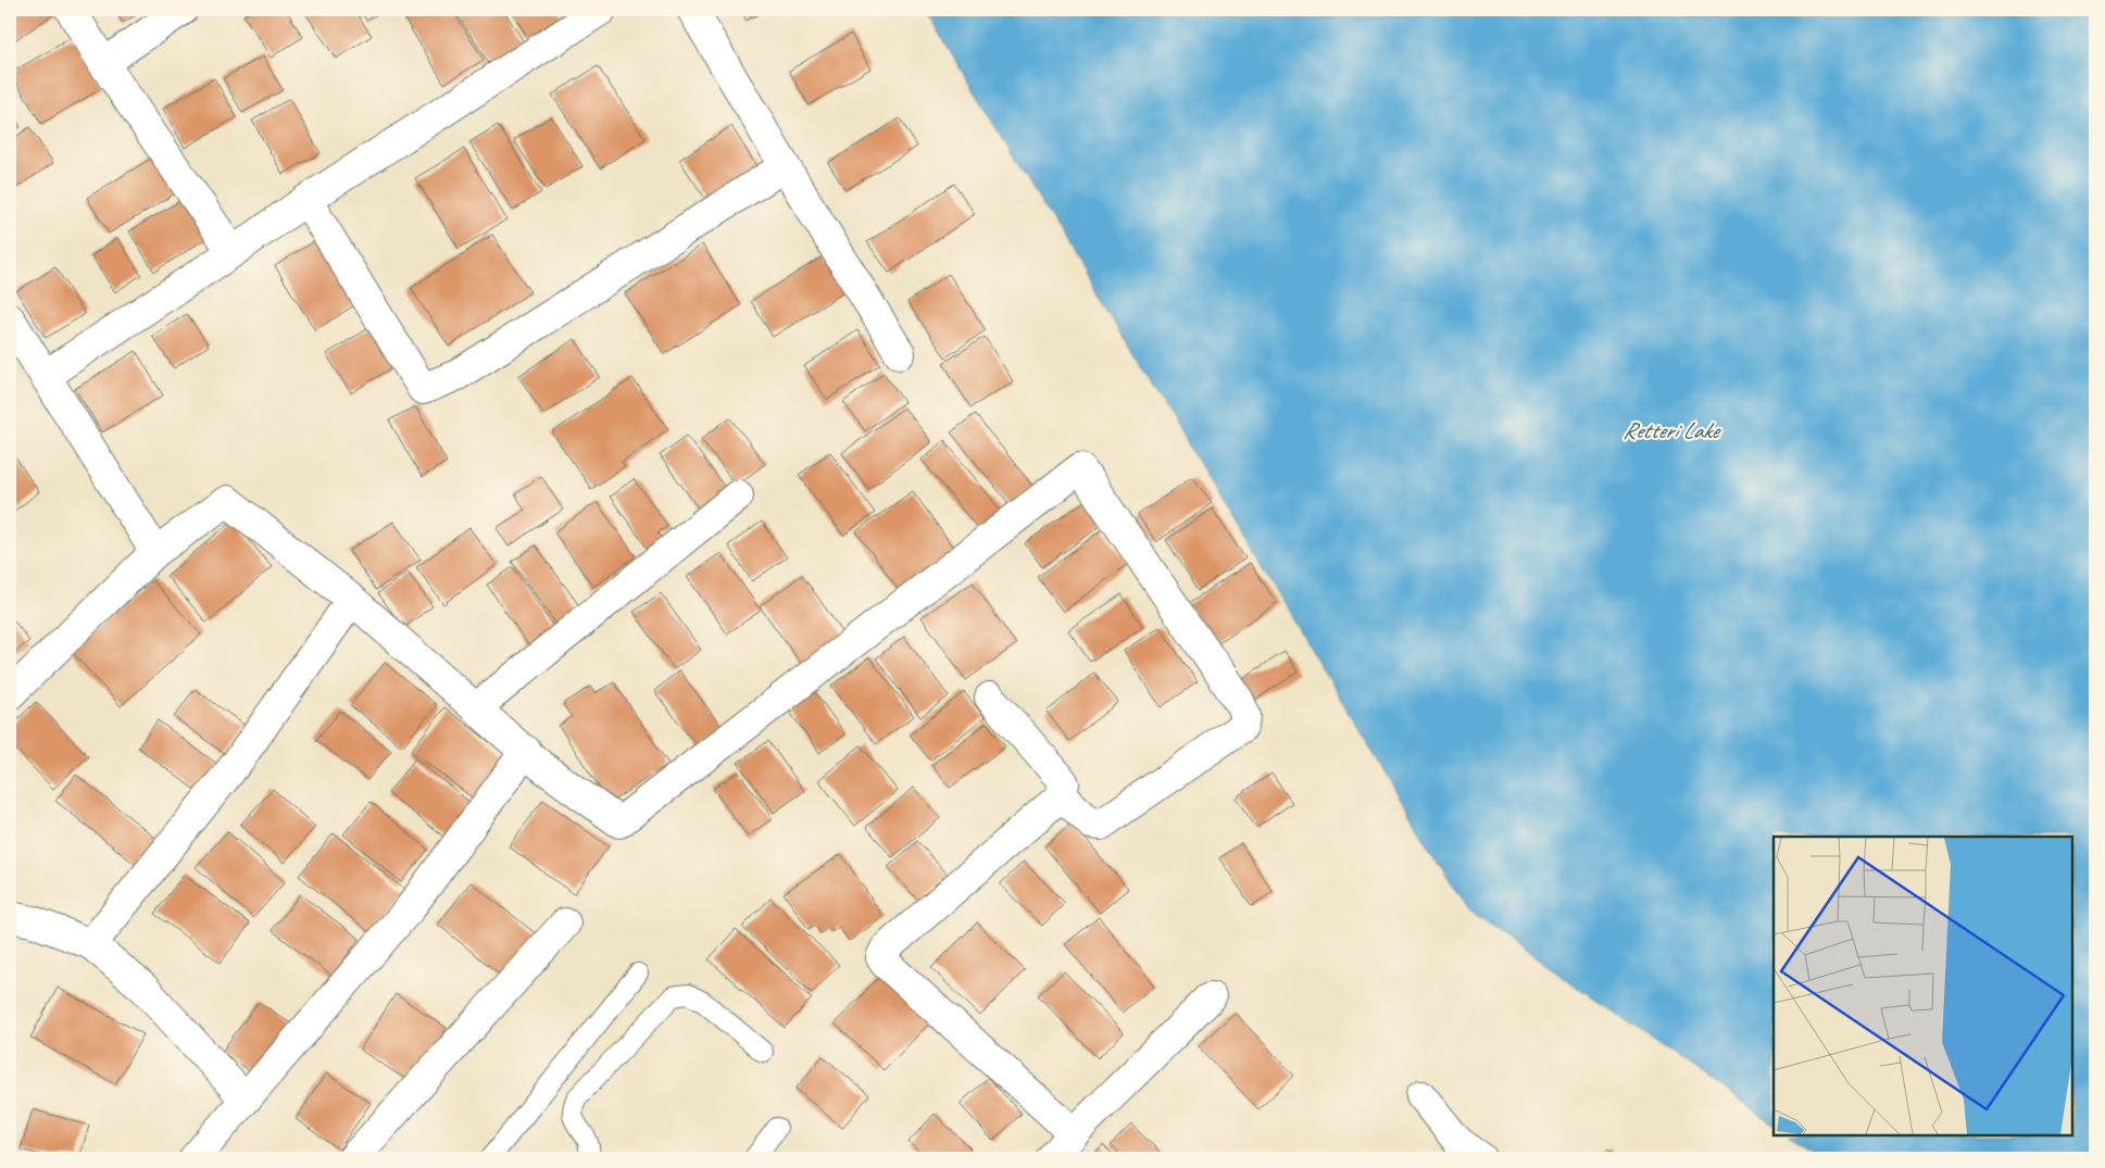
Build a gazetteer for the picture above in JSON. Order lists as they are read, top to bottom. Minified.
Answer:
{"water":["Retteri Lake"]}
